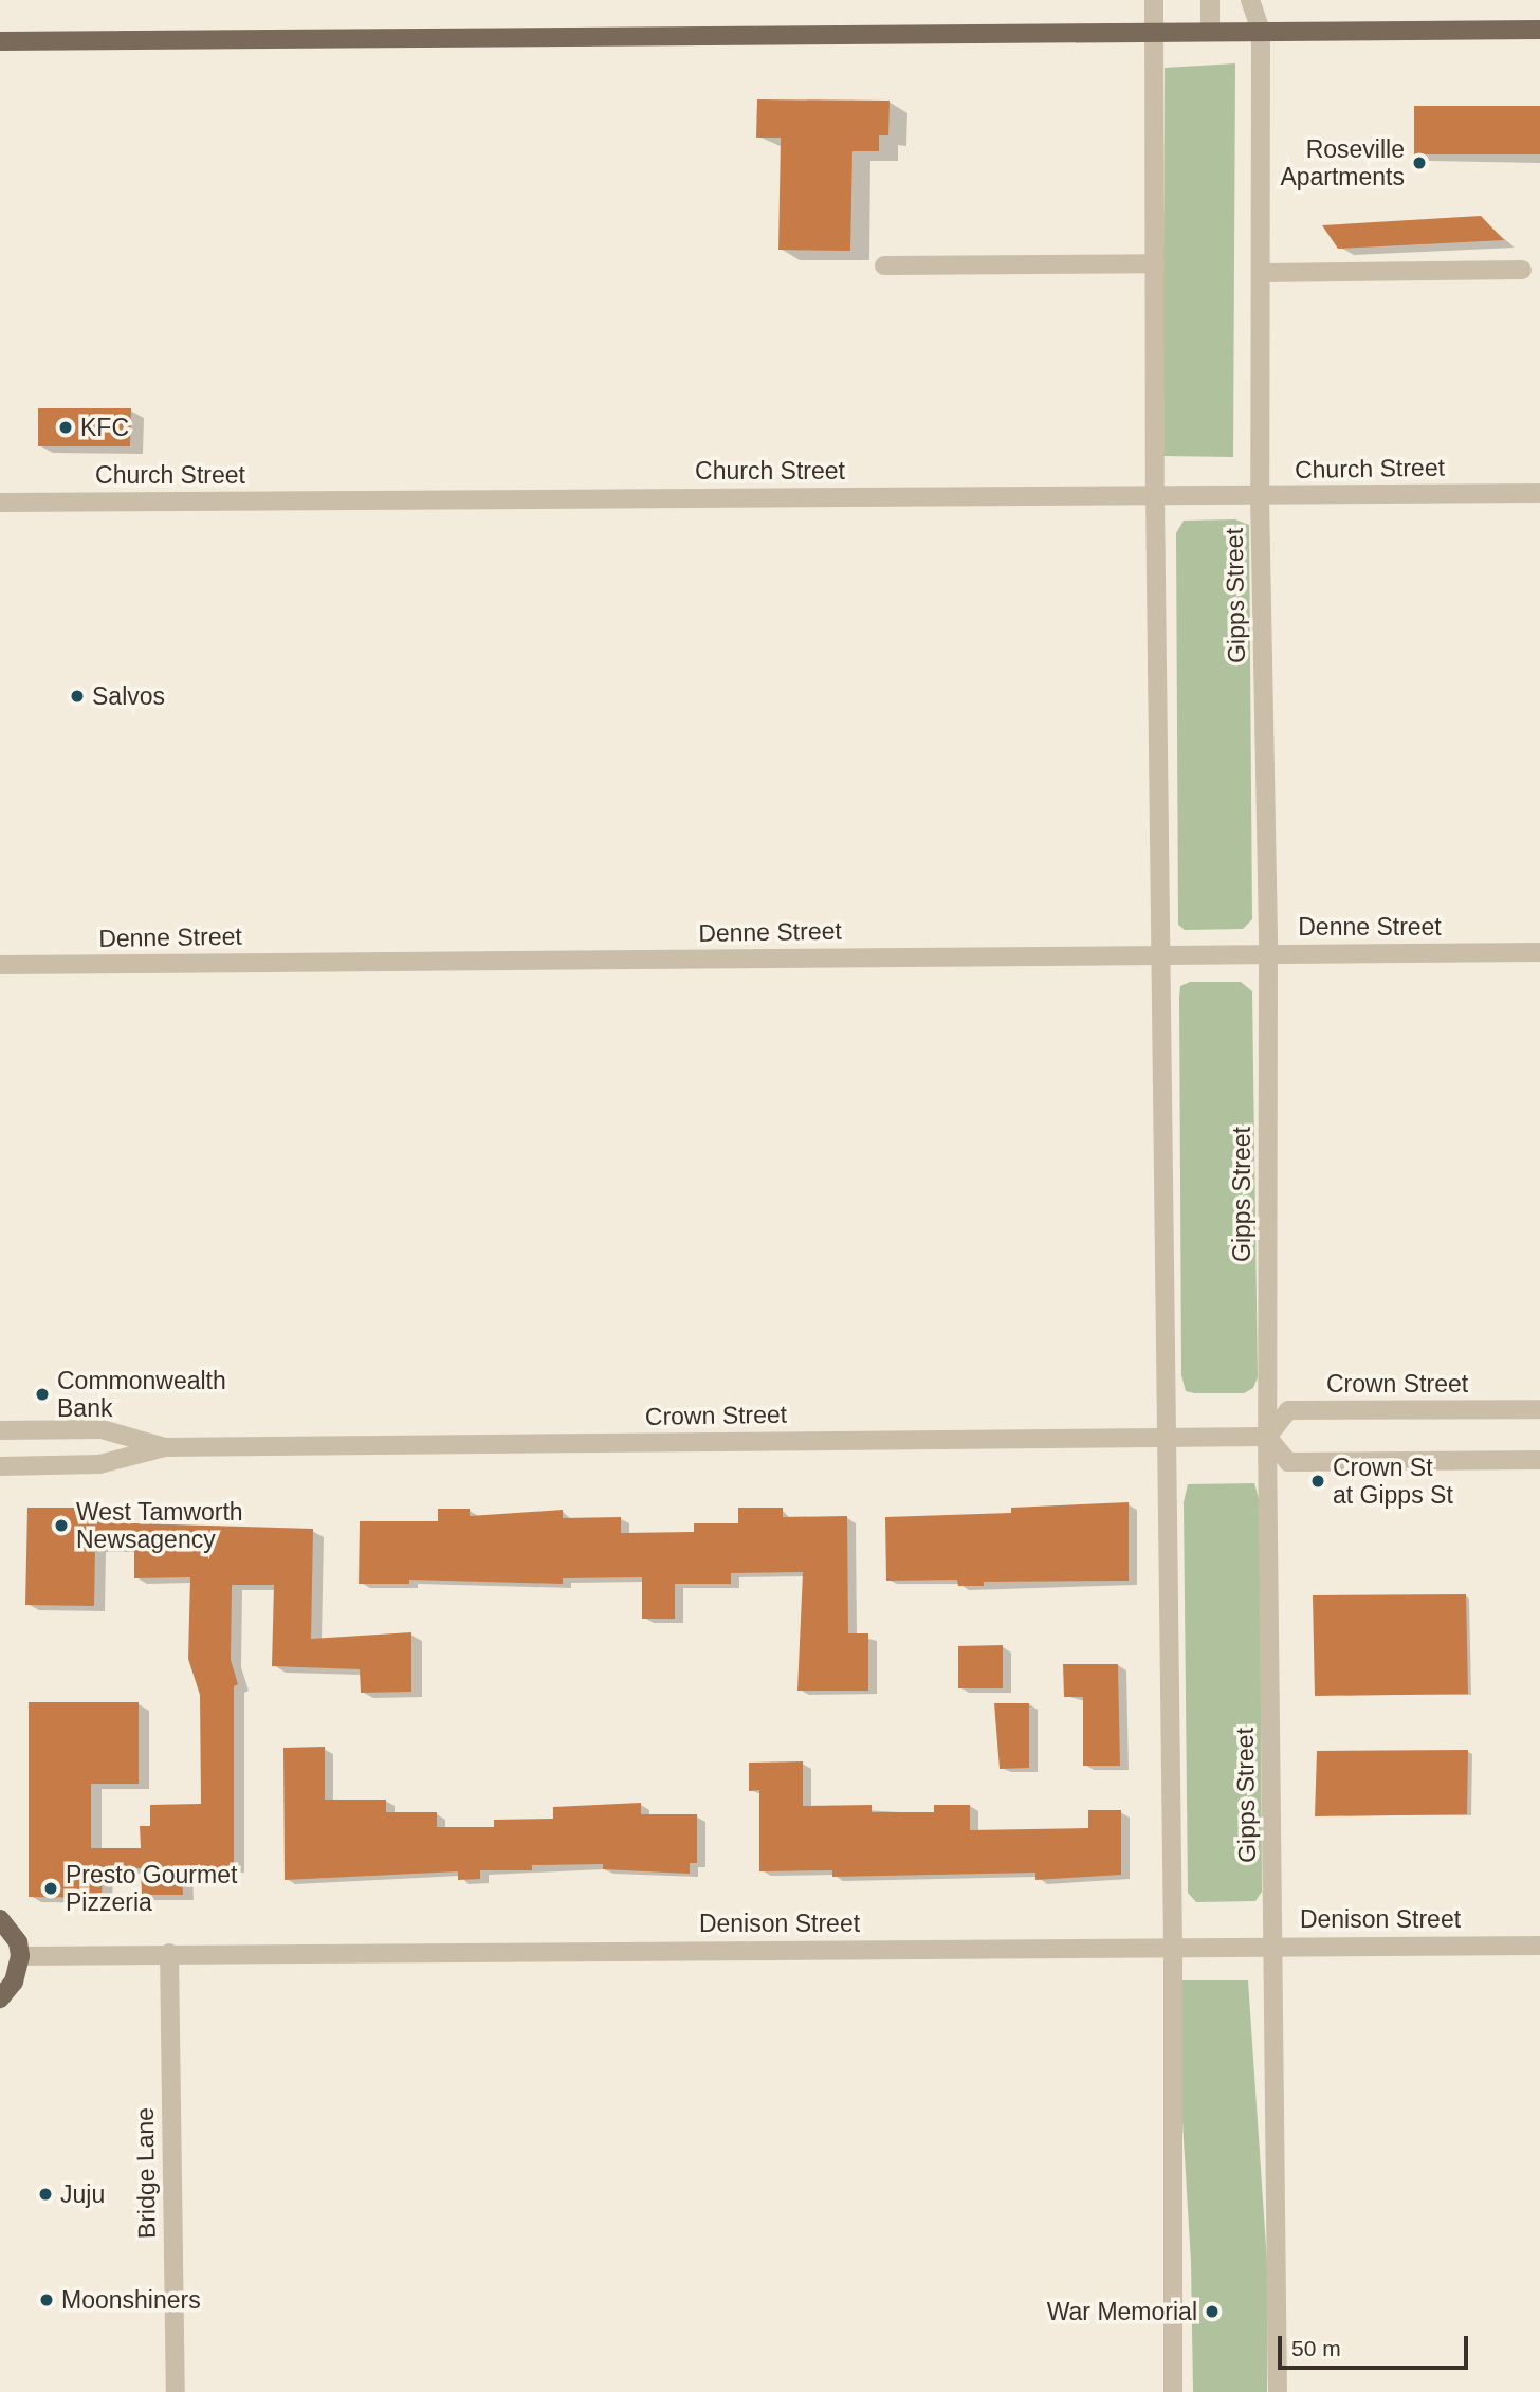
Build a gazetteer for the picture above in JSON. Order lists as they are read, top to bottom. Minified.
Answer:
{"streets":{"street":["Church Street","Gipps Street","Denne Street","Crown Street","Denison Street","Bridge Lane"]},"crossings":[["Church Street","Gipps Street"],["Gipps Street","Denne Street"],["Gipps Street","Crown Street"],["Gipps Street","Denison Street"],["Denison Street","Bridge Lane"]],"places":["Roseville Apartments","KFC","Salvos","Commonwealth Bank","Crown St at Gipps St","West Tamworth Newsagency","Presto Gourmet Pizzeria","Juju","Moonshiners","War Memorial"],"scale_bar":"50 m"}
